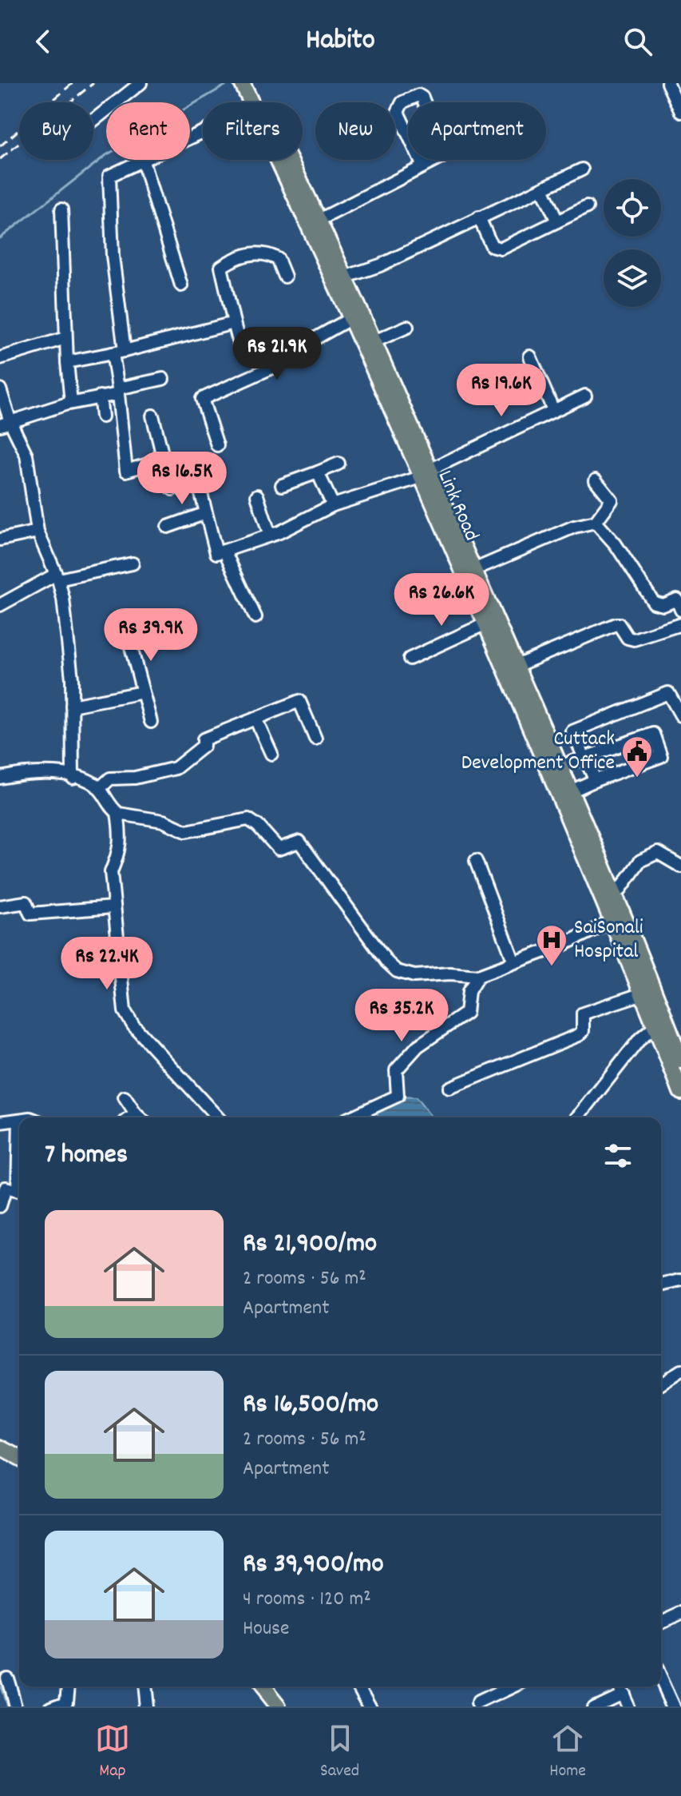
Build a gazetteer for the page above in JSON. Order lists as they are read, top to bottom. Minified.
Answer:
{"streets":{"main road":["Link Road"]},"places":{"public building":["Cuttack Development Office"],"hospital":["SaiSonali Hospital"]},"page":{"header":"Habito","chip":["Buy","Rent","Filters","New","Apartment"],"price":["Rs 21.9K","Rs 19.6K","Rs 16.5K","Rs 26.6K","Rs 39.9K","Rs 22.4K","Rs 35.2K"],"heading":"7 homes","list":[{"name":"Rs 21,900/mo","note":"2 rooms · 56 m² · Apartment"},{"name":"Rs 16,500/mo","note":"2 rooms · 56 m² · Apartment"},{"name":"Rs 39,900/mo","note":"4 rooms · 120 m² · House"}],"tabs":["Map","Saved","Home"]}}
